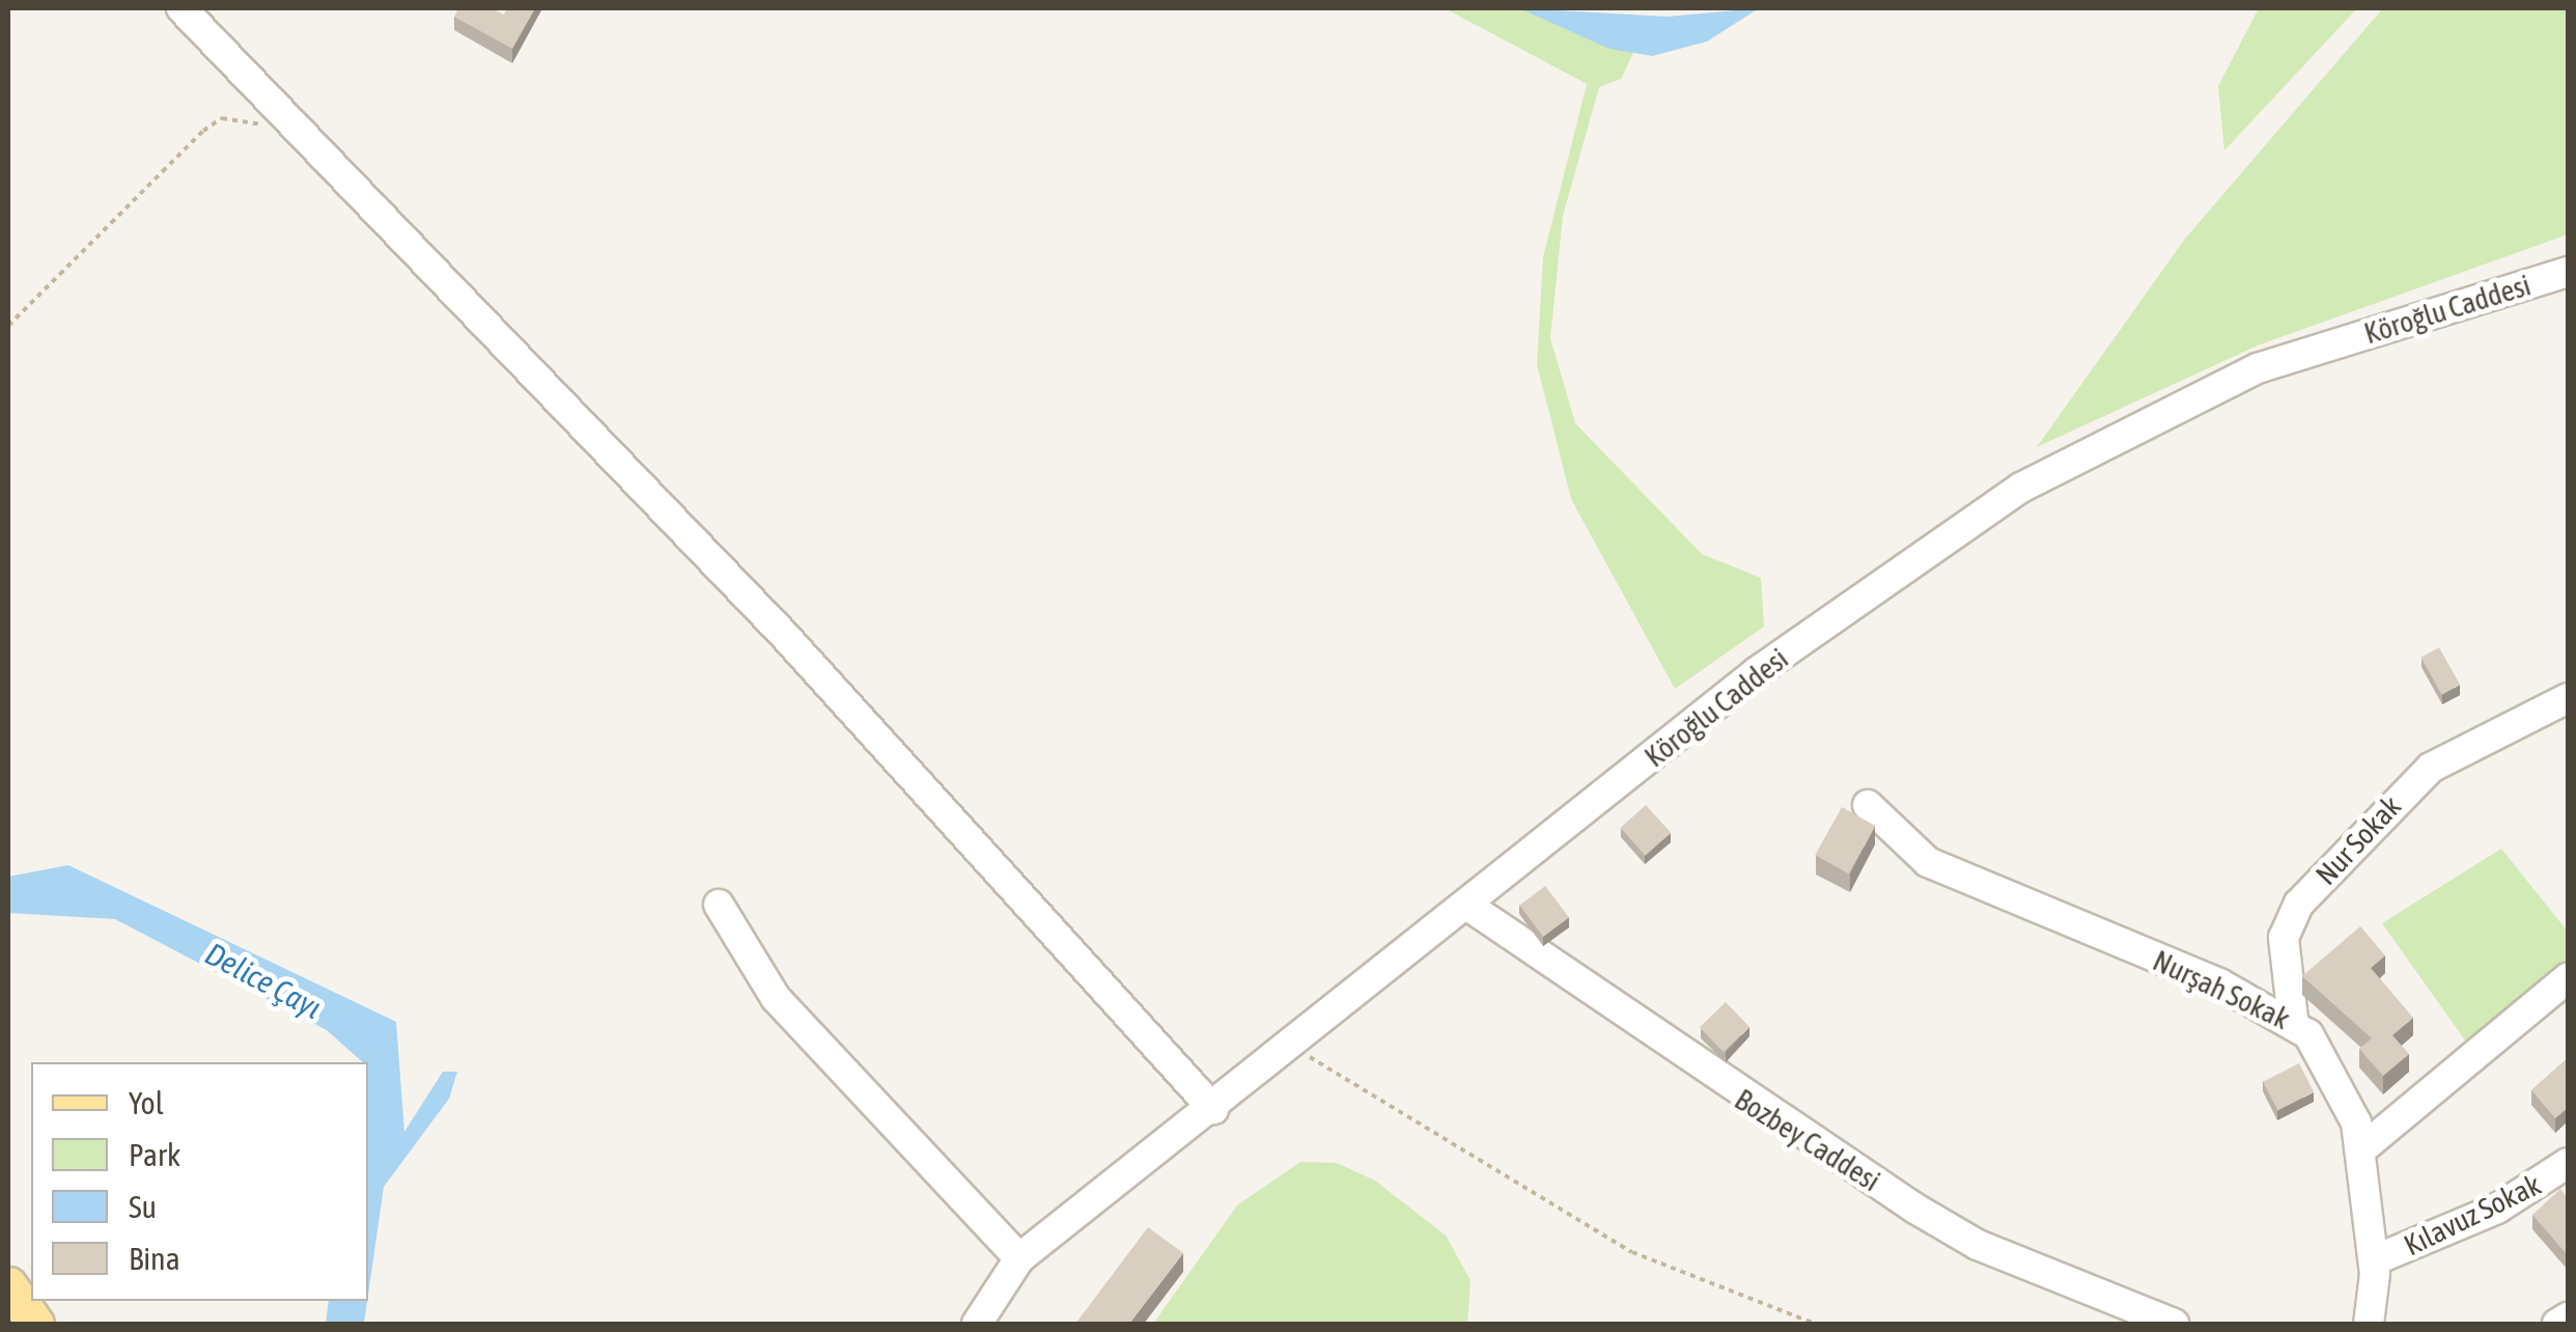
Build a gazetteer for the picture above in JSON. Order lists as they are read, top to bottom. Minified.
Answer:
{"streets":{"street":["Köroğlu Caddesi","Nur Sokak","Nurşah Sokak","Bozbey Caddesi","Kılavuz Sokak"]},"crossings":[["Köroğlu Caddesi","Bozbey Caddesi"],["Nur Sokak","Nurşah Sokak"],["Nurşah Sokak","Kılavuz Sokak"]],"water":["Delice Çayı"],"legend":["Yol","Park","Su","Bina"]}
